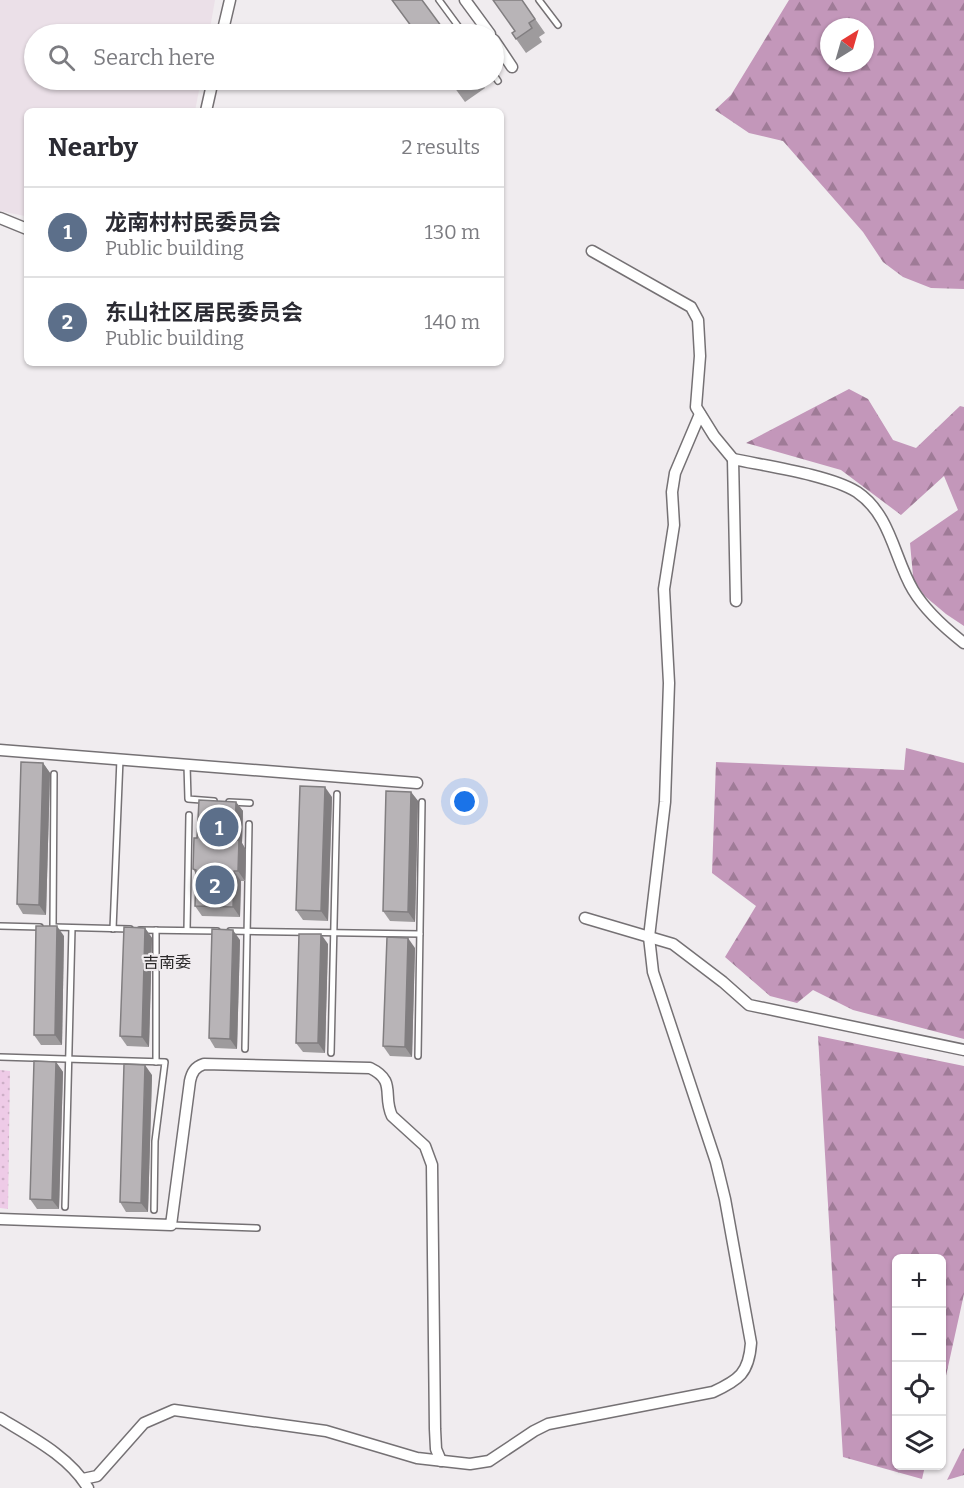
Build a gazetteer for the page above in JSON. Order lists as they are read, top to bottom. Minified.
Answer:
{"districts":["吉南委"],"north":"top right","page":{"search":"Search here","heading":["Nearby","2 results"],"list":[{"mark":"1","name":"龙南村村民委员会","note":"Public building","value":"130 m"},{"mark":"2","name":"东山社区居民委员会","note":"Public building","value":"140 m"}],"pins":["1","2"],"map_buttons":["+","−"]}}
